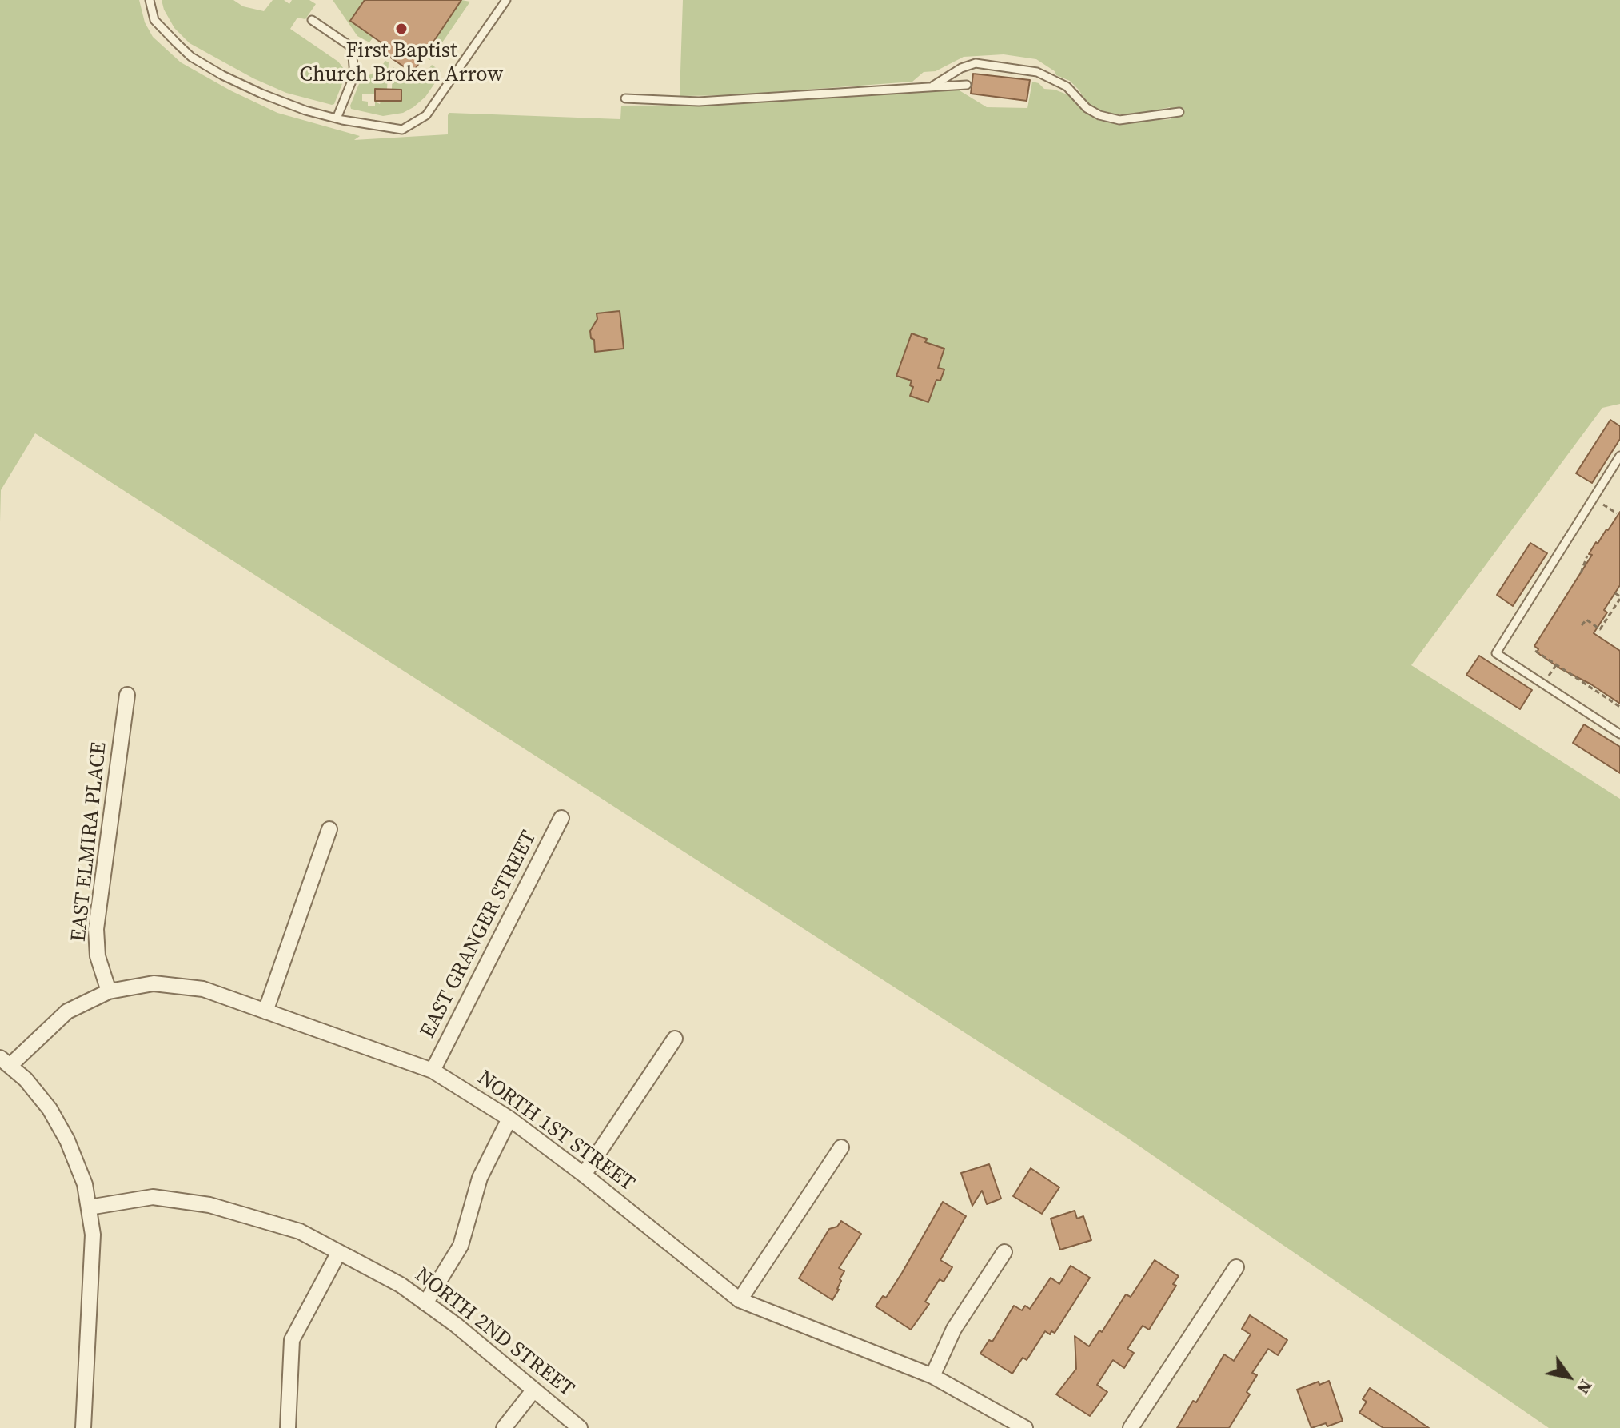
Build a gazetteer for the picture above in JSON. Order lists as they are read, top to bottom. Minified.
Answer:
{"streets":{"street":["EAST ELMIRA PLACE","EAST GRANGER STREET","NORTH 1ST STREET","NORTH 2ND STREET"]},"crossings":[["EAST ELMIRA PLACE","NORTH 1ST STREET"],["EAST GRANGER STREET","NORTH 1ST STREET"]],"places":["First Baptist Church Broken Arrow"],"north":"bottom right"}
